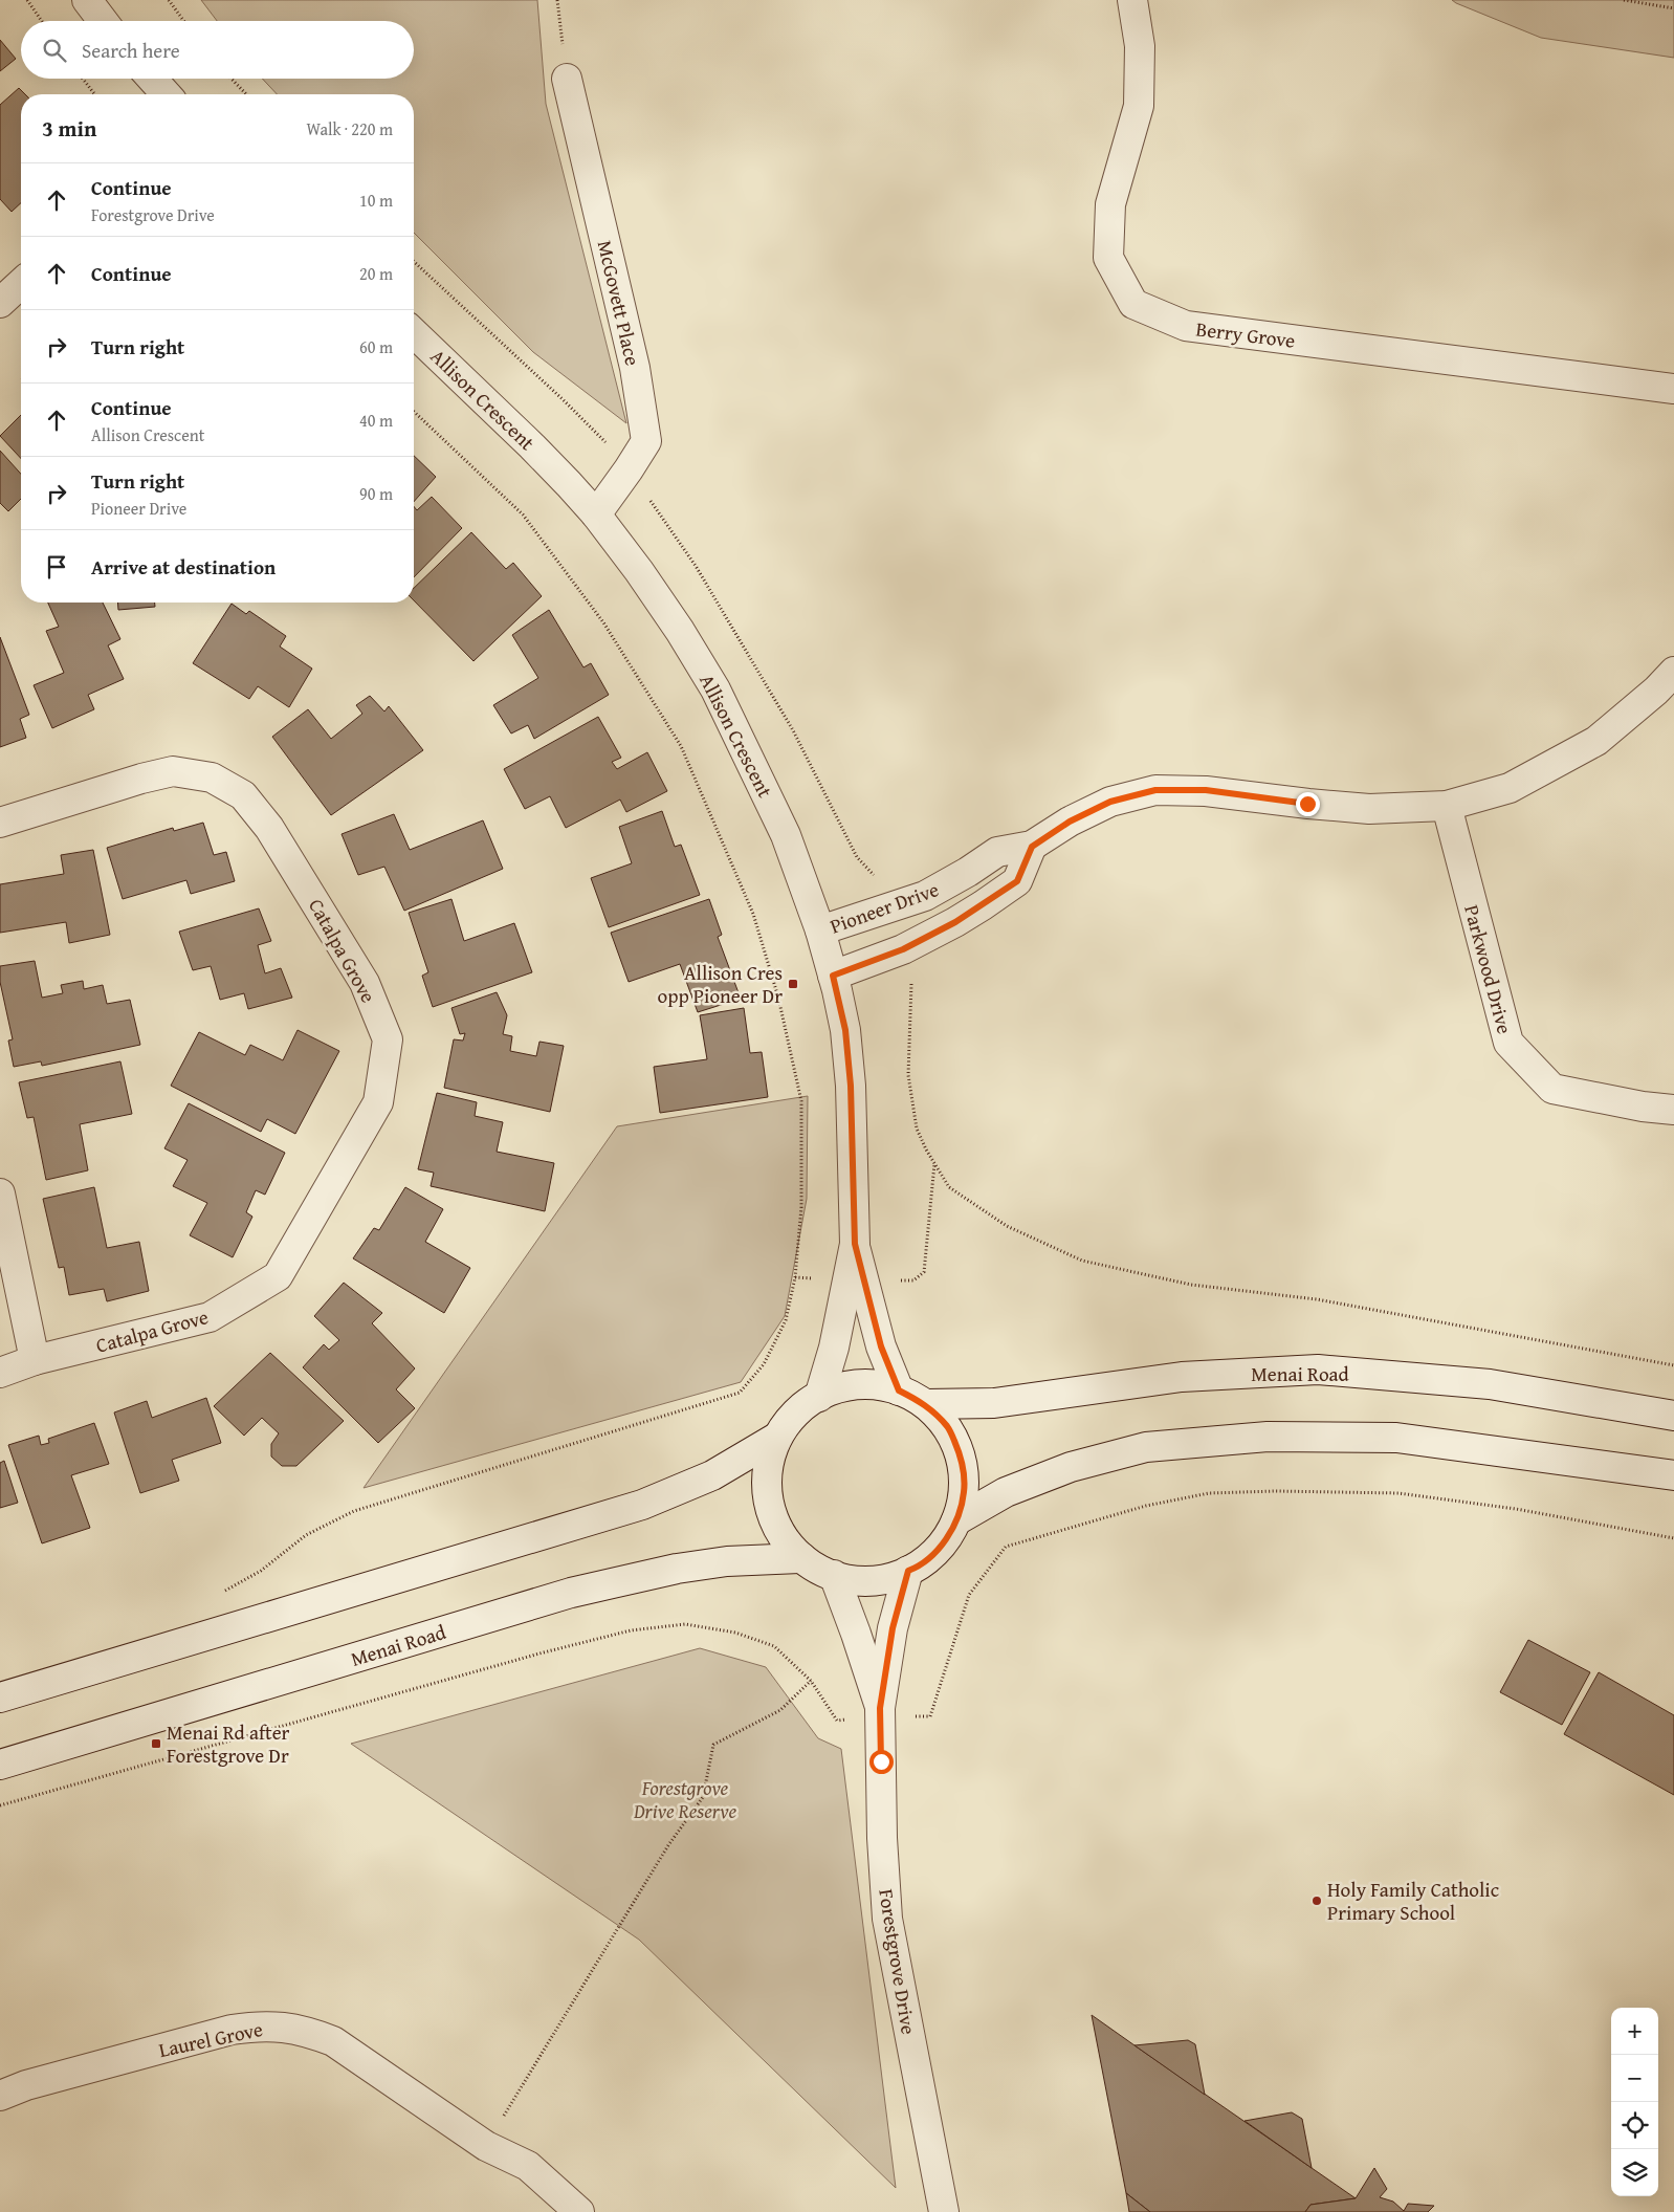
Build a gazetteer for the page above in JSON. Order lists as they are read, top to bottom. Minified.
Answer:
{"streets":{"street":["McGovett Place","Berry Grove","Allison Crescent","Pioneer Drive","Catalpa Grove","Parkwood Drive","Menai Road","Forestgrove Drive","Laurel Grove"]},"crossings":[["McGovett Place","Allison Crescent"],["Allison Crescent","Pioneer Drive"],["Pioneer Drive","Parkwood Drive"]],"parks":["Forestgrove Drive Reserve"],"places":{"transit":["Allison Cres opp Pioneer Dr","Menai Rd after Forestgrove Dr"],"other":["Holy Family Catholic Primary School"]},"page":{"search":"Search here","heading":["3 min","Walk · 220 m"],"list":[["Continue","Forestgrove Drive","10 m"],["Continue","20 m"],["Turn right","60 m"],["Continue","Allison Crescent","40 m"],["Turn right","Pioneer Drive","90 m"],"Arrive at destination"],"map_buttons":["+","−"]}}
